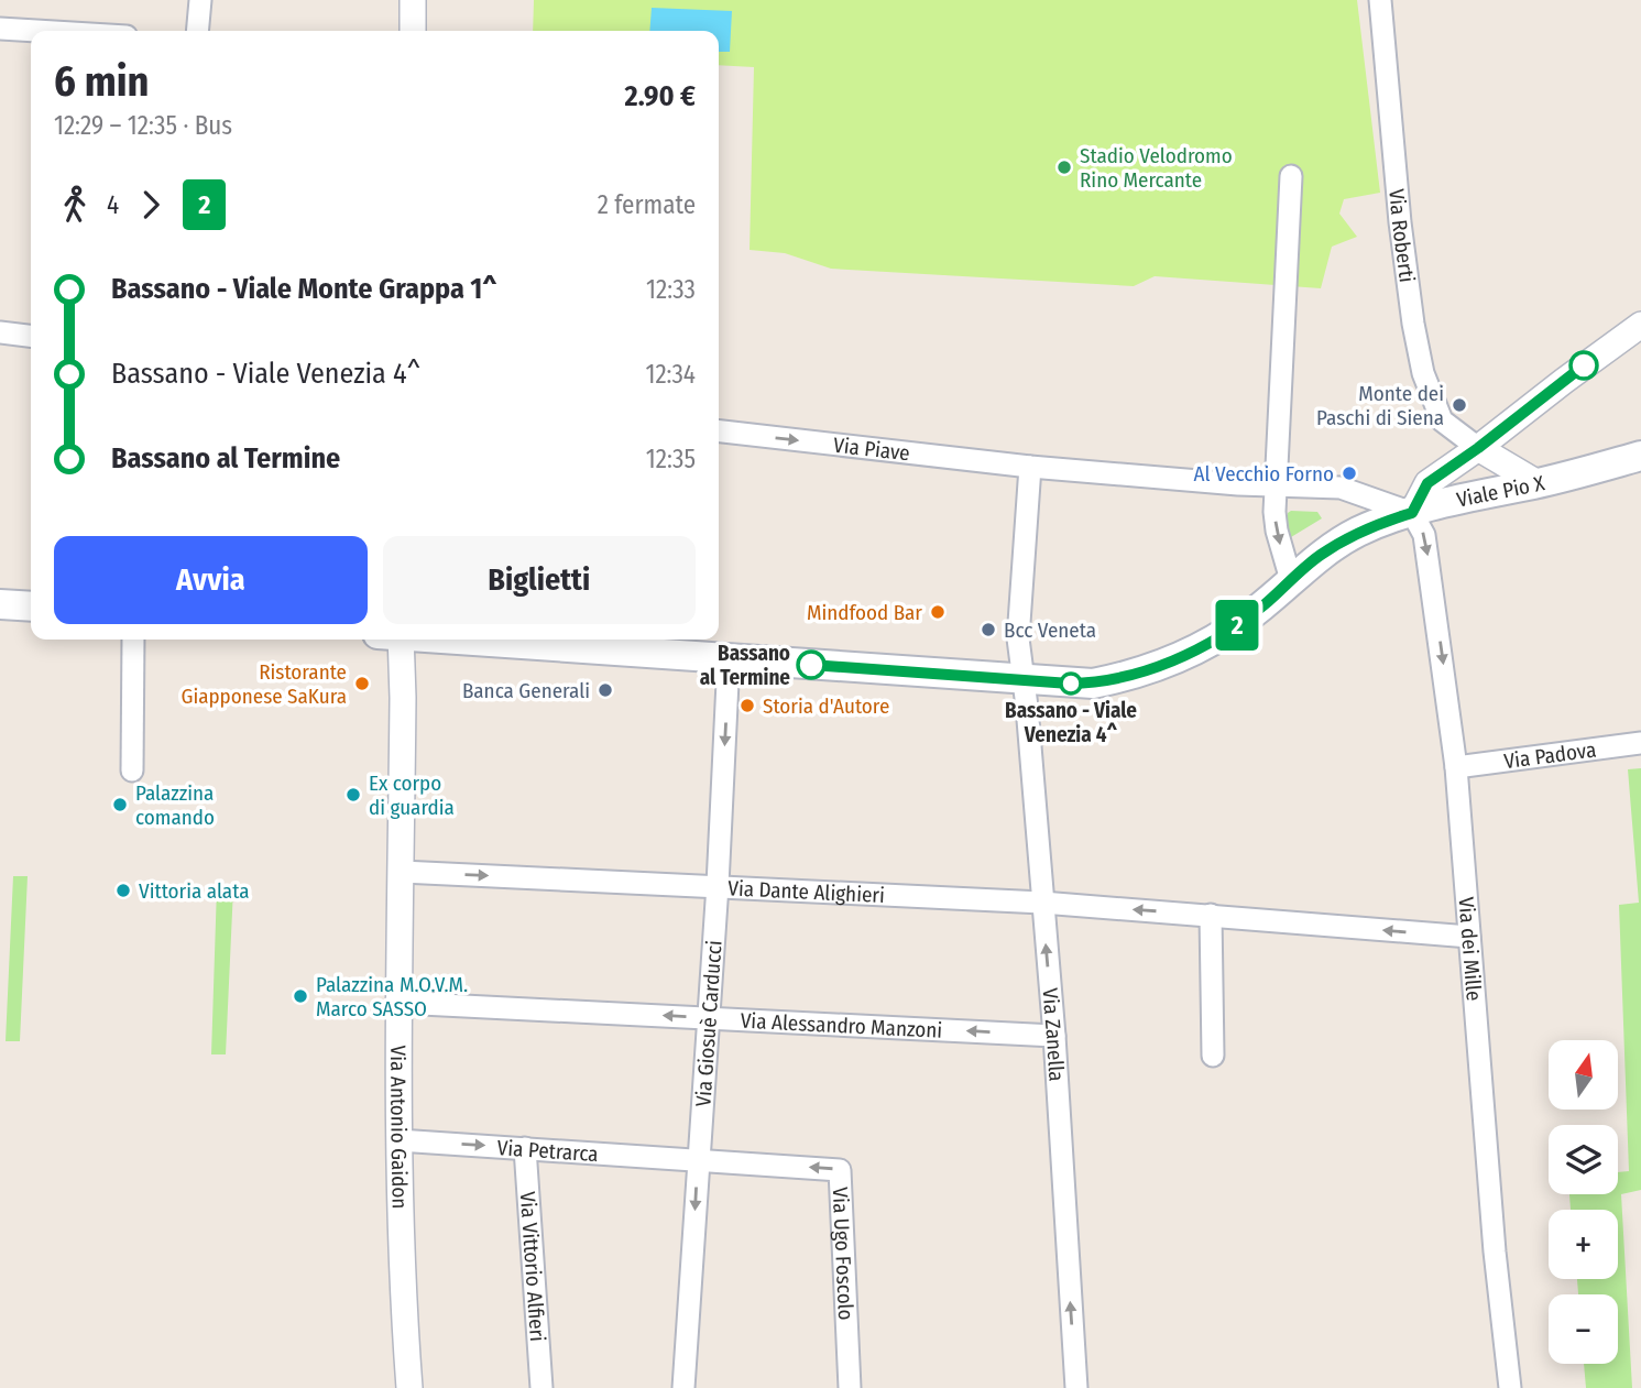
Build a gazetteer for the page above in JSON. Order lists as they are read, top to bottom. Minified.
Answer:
{"streets":{"main road":["Viale Pio X"],"street":["Via Roberti","Via Piave","Via Padova","Via Dante Alighieri","Via dei Mille","Via Giosuè Carducci","Via Alessandro Manzoni","Via Zanella","Via Antonio Gaidon","Via Petrarca","Via Ugo Foscolo","Via Vittorio Alfieri"]},"crossings":[["Via Piave","Viale Pio X"],["Via Piave","Via dei Mille"],["Viale Pio X","Via dei Mille"],["Viale Pio X","Via Giosuè Carducci"],["Viale Pio X","Via Zanella"],["Via Padova","Via dei Mille"],["Via Dante Alighieri","Via dei Mille"],["Via Dante Alighieri","Via Giosuè Carducci"],["Via Dante Alighieri","Via Zanella"],["Via Dante Alighieri","Via Antonio Gaidon"],["Via Giosuè Carducci","Via Alessandro Manzoni"],["Via Giosuè Carducci","Via Petrarca"],["Via Giosuè Carducci","Via Ugo Foscolo"],["Via Alessandro Manzoni","Via Zanella"],["Via Alessandro Manzoni","Via Antonio Gaidon"],["Via Antonio Gaidon","Via Petrarca"],["Via Petrarca","Via Ugo Foscolo"],["Via Petrarca","Via Vittorio Alfieri"]],"one_way":["Via Piave","Via Giosuè Carducci","Via Alessandro Manzoni","Via Zanella","Via Petrarca"],"places":["Stadio Velodromo Rino Mercante","Monte dei Paschi di Siena","Al Vecchio Forno","Mindfood Bar","Bcc Veneta","Bassano al Termine","Ristorante Giapponese SaKura","Bassano - Viale Venezia 4^","Banca Generali","Storia d'Autore","Ex corpo di guardia","Palazzina comando","Vittoria alata","Palazzina M.O.V.M. Marco SASSO"],"lines":["bus line 2"],"north":"top","page":{"on_map":"2","heading":["6 min","12:29 – 12:35 · Bus","2.90 €"],"legs":["4","2","2 fermate"],"list":[{"name":"Bassano - Viale Monte Grappa 1^","value":"12:33"},{"name":"Bassano - Viale Venezia 4^","value":"12:34"},{"name":"Bassano al Termine","value":"12:35"}],"buttons":["Avvia","Biglietti"],"map_buttons":["+","−"]}}
